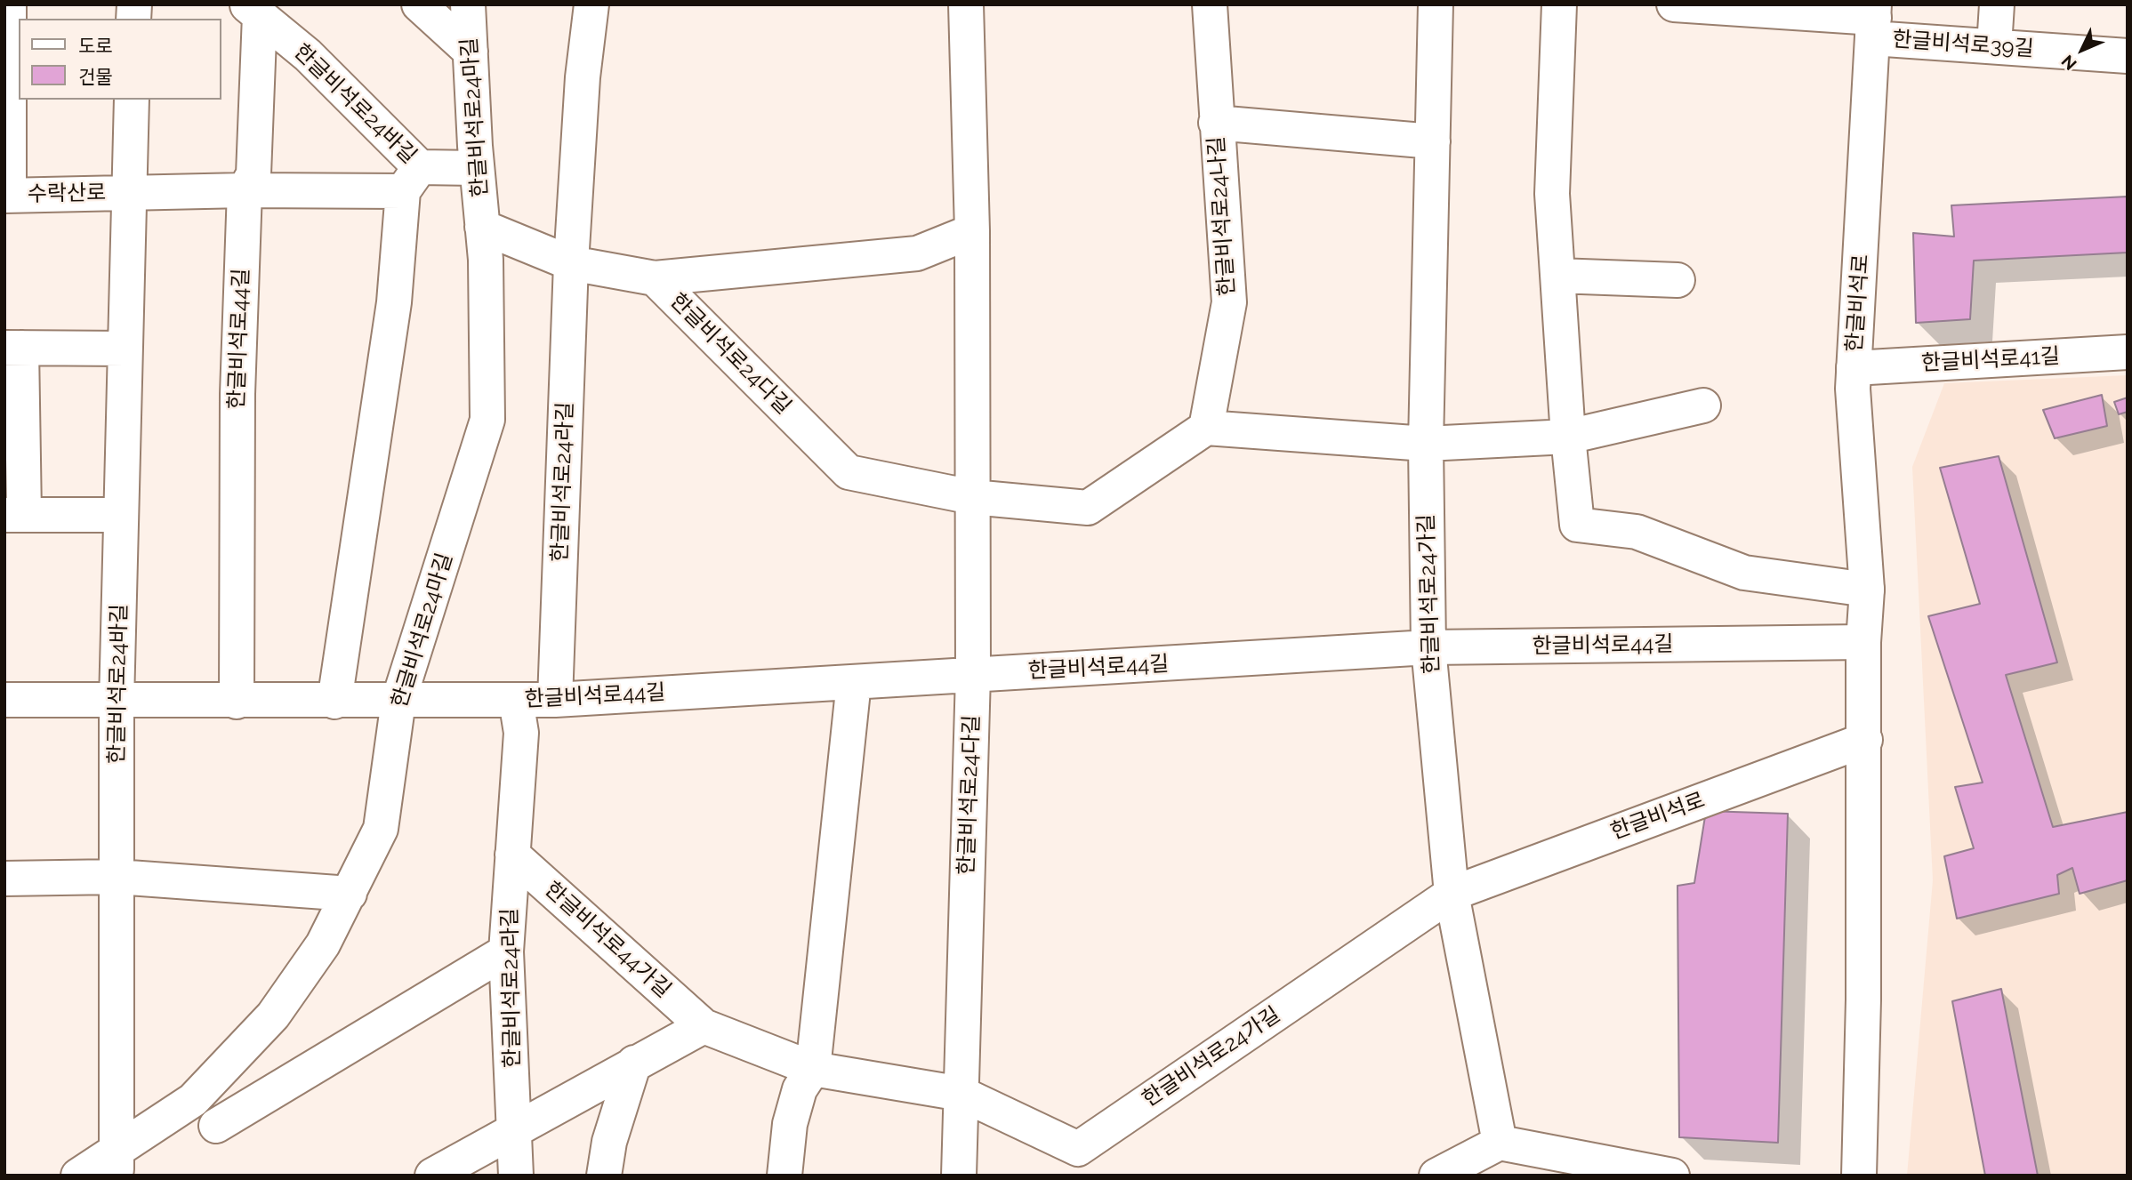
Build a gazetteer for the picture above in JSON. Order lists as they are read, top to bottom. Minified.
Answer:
{"streets":{"street":["한글비석로39길","한글비석로24바길","한글비석로24마길","수락산로","한글비석로24나길","한글비석로","한글비석로44길","한글비석로24다길","한글비석로41길","한글비석로24라길","한글비석로24가길","한글비석로44가길"]},"crossings":[["한글비석로39길","한글비석로"],["한글비석로24바길","한글비석로24마길"],["한글비석로24바길","수락산로"],["한글비석로24바길","한글비석로44길"],["한글비석로24마길","한글비석로44길"],["한글비석로","한글비석로44길"],["한글비석로","한글비석로41길"],["한글비석로","한글비석로24가길"],["한글비석로44길","한글비석로24다길"],["한글비석로44길","한글비석로24라길"],["한글비석로44길","한글비석로24가길"],["한글비석로24다길","한글비석로24라길"],["한글비석로24다길","한글비석로24가길"],["한글비석로24라길","한글비석로44가길"]],"legend":["도로","건물"],"north":"bottom left"}
